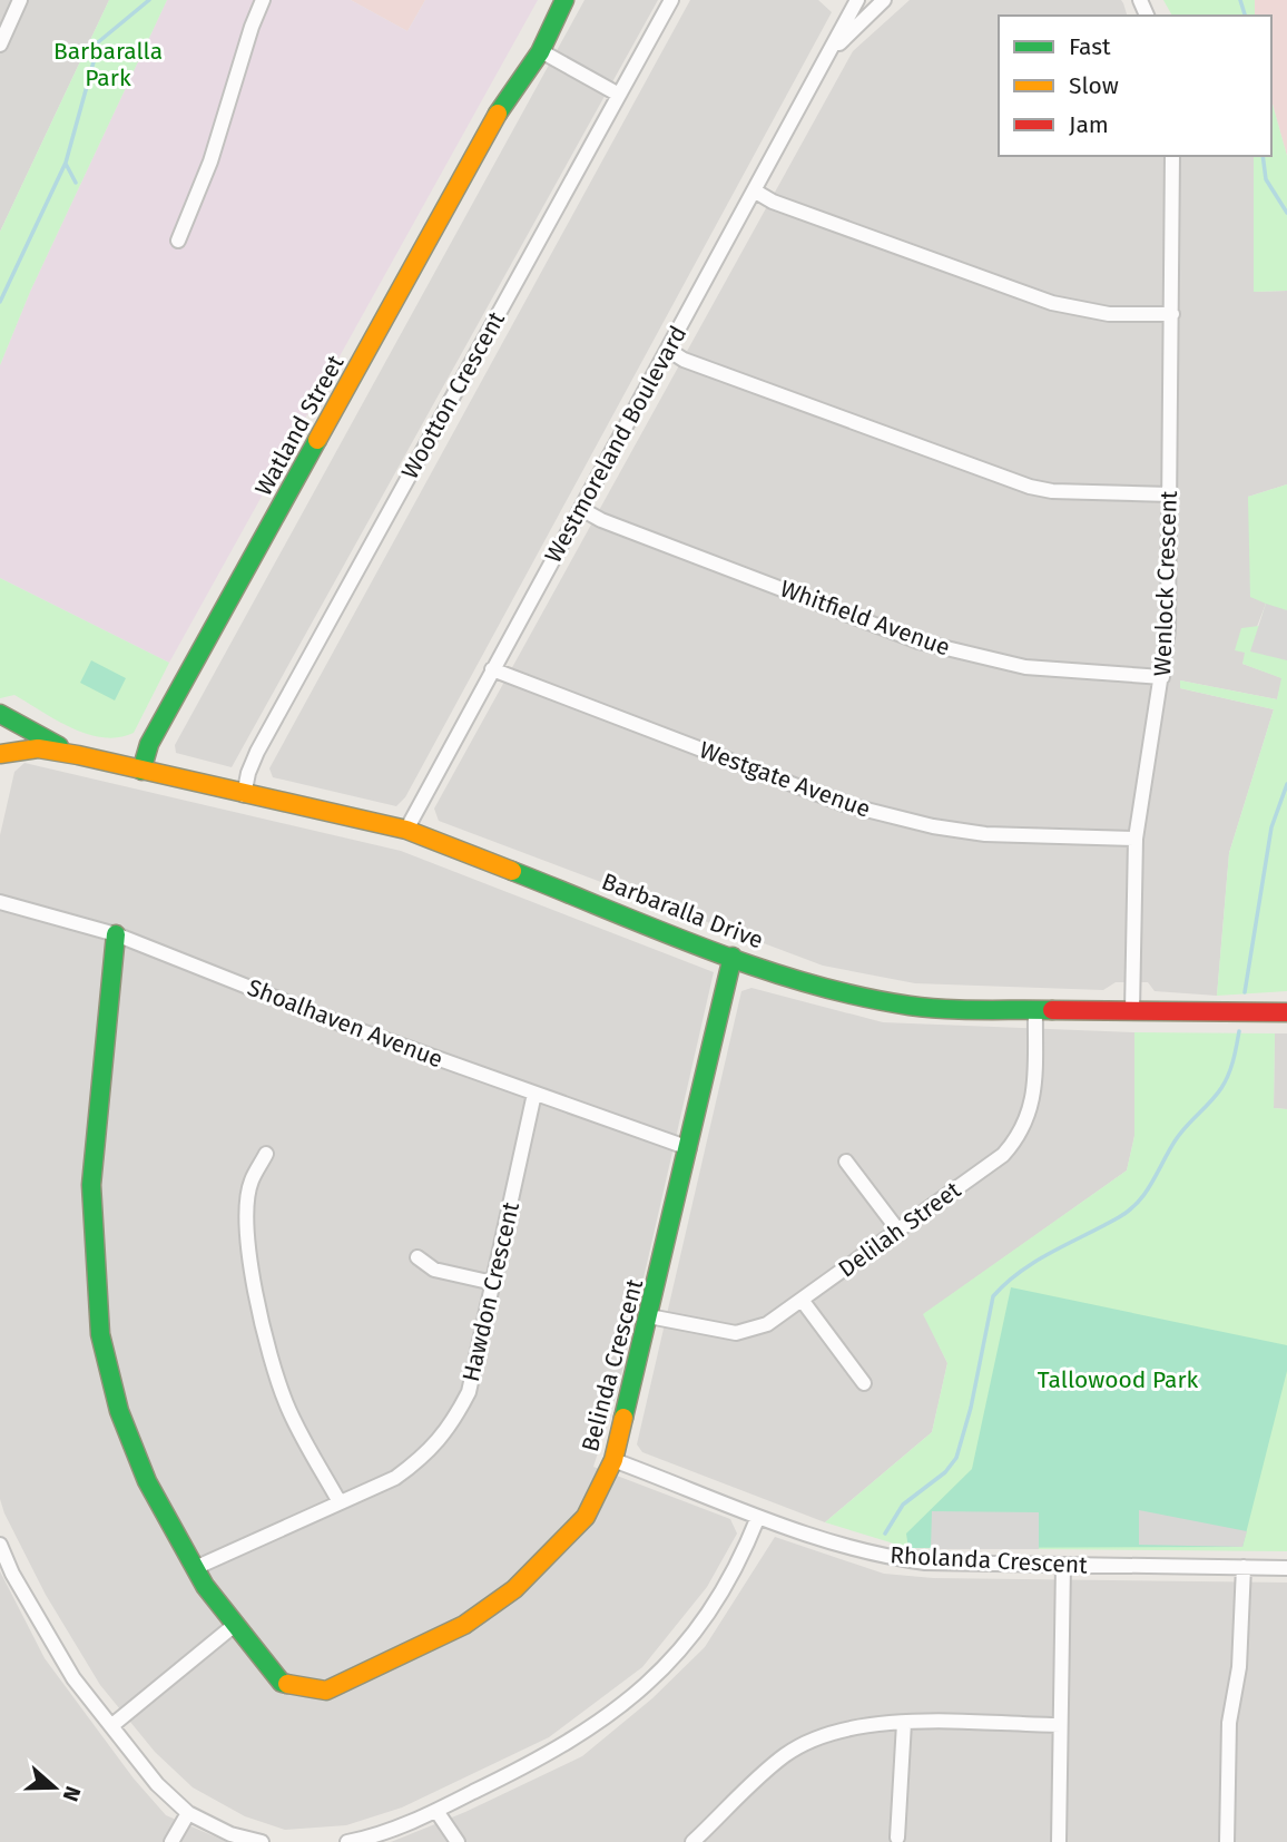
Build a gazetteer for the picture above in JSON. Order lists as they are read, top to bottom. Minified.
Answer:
{"streets":{"street":["Wootton Crescent","Watland Street","Westmoreland Boulevard","Wenlock Crescent","Whitfield Avenue","Westgate Avenue","Barbaralla Drive","Shoalhaven Avenue","Delilah Street","Hawdon Crescent","Belinda Crescent","Rholanda Crescent"]},"crossings":[["Wootton Crescent","Barbaralla Drive"],["Watland Street","Barbaralla Drive"],["Westmoreland Boulevard","Whitfield Avenue"],["Westmoreland Boulevard","Westgate Avenue"],["Westmoreland Boulevard","Barbaralla Drive"],["Wenlock Crescent","Whitfield Avenue"],["Wenlock Crescent","Westgate Avenue"],["Wenlock Crescent","Barbaralla Drive"],["Barbaralla Drive","Delilah Street"],["Barbaralla Drive","Belinda Crescent"],["Shoalhaven Avenue","Hawdon Crescent"],["Shoalhaven Avenue","Belinda Crescent"],["Delilah Street","Belinda Crescent"],["Hawdon Crescent","Belinda Crescent"],["Belinda Crescent","Rholanda Crescent"]],"parks":["Barbaralla Park","Tallowood Park"],"legend":["Fast","Slow","Jam"],"north":"right"}
